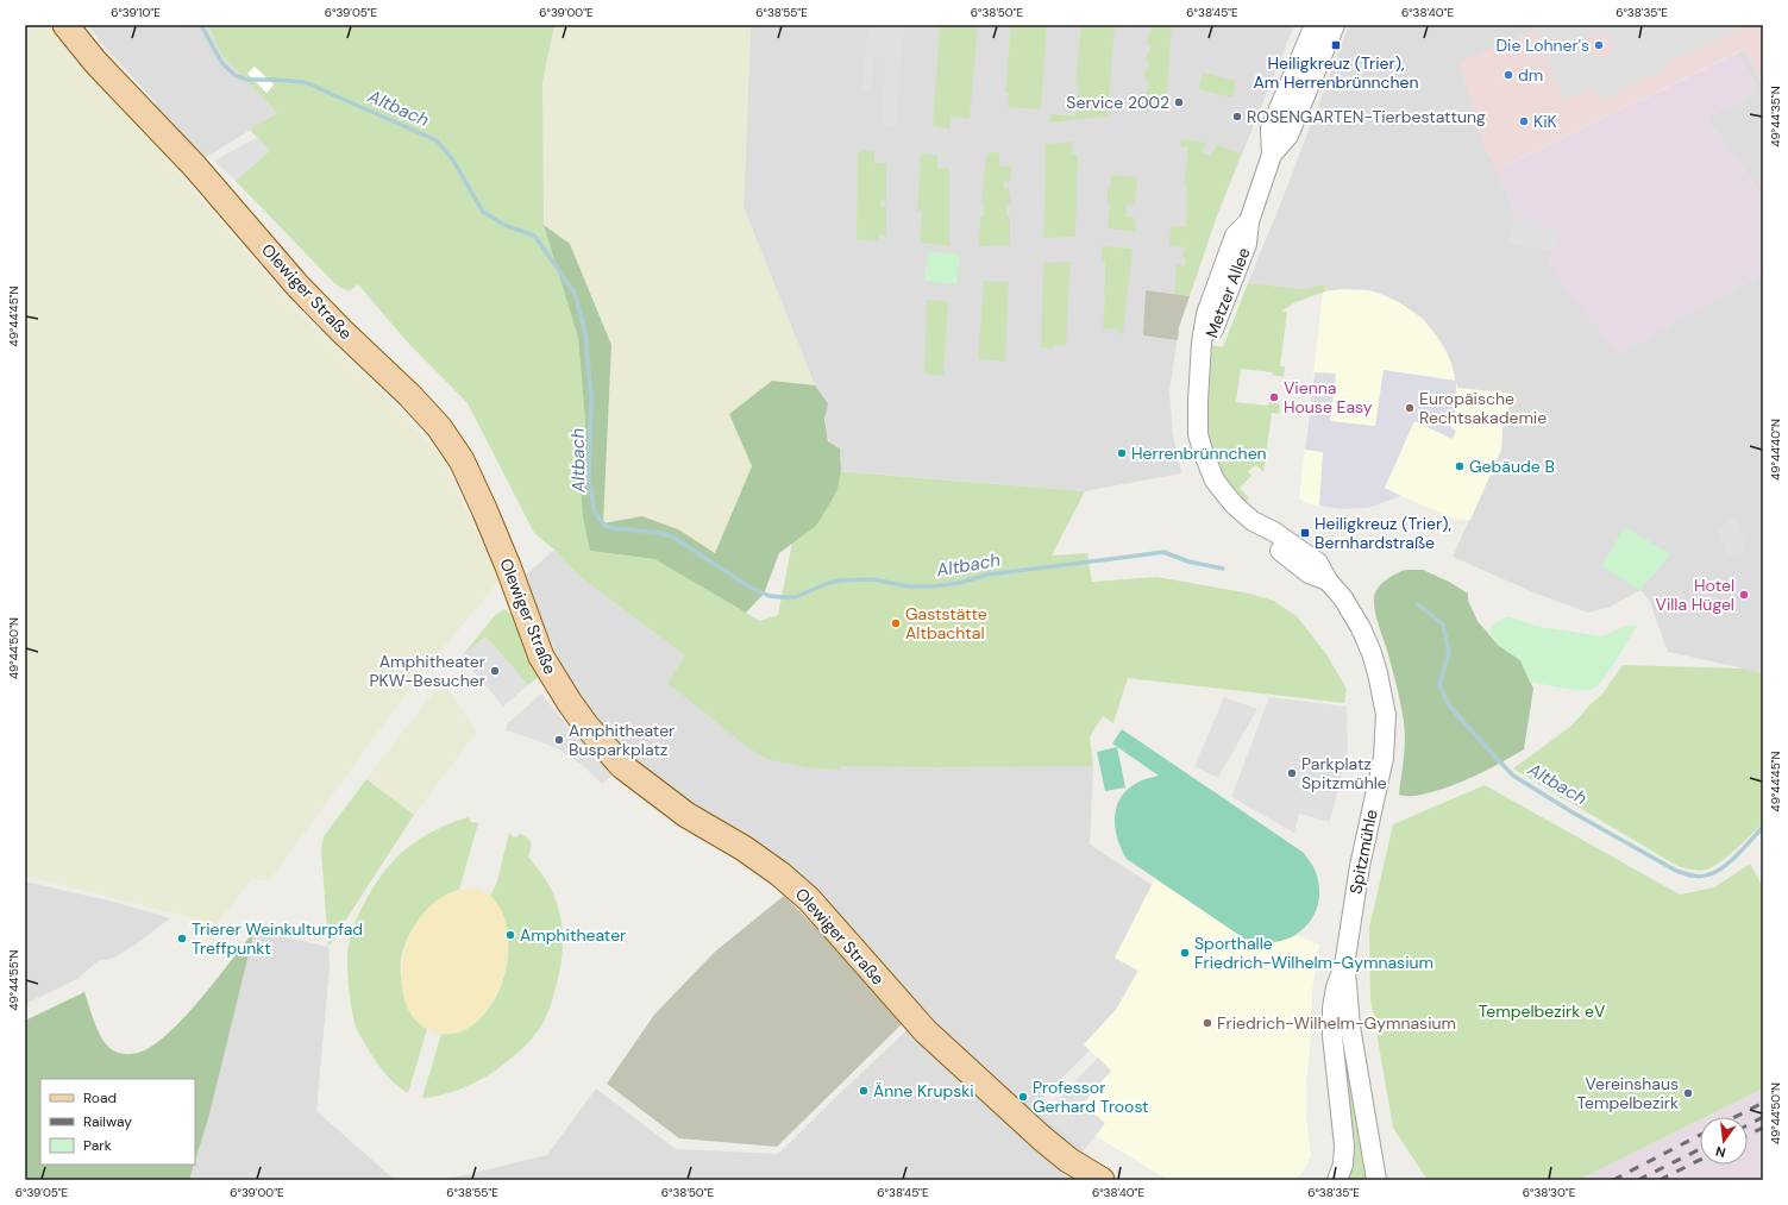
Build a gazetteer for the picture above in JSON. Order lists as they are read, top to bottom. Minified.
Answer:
{"streets":{"main road":["Olewiger Straße"],"street":["Metzer Allee","Spitzmühle"]},"crossings":[["Metzer Allee","Spitzmühle"]],"water":["Altbach"],"parks":["Tempelbezirk eV"],"places":{"transit":["Heiligkreuz (Trier), Am Herrenbrünnchen","Heiligkreuz (Trier), Bernhardstraße"],"other":["Die Lohner's","dm","Service 2002","ROSENGARTEN-Tierbestattung","KiK","Vienna House Easy","Europäische Rechtsakademie","Herrenbrünnchen","Gebäude B","Hotel Villa Hügel","Gaststätte Altbachtal","Amphitheater PKW-Besucher","Amphitheater Busparkplatz","Parkplatz Spitzmühle","Amphitheater","Trierer Weinkulturpfad Treffpunkt","Sporthalle Friedrich-Wilhelm-Gymnasium","Friedrich-Wilhelm-Gymnasium","Änne Krupski","Vereinshaus Tempelbezirk","Professor Gerhard Troost"]},"legend":["Road","Railway","Park"],"north":"bottom","coordinates":["6°39'10\"E","6°39'05\"E","6°39'00\"E","6°38'55\"E","6°38'50\"E","6°38'45\"E","6°38'40\"E","6°38'35\"E","49°44'35\"N","49°44'45\"N","49°44'40\"N","49°44'50\"N","49°44'55\"N","6°38'30\"E"]}
